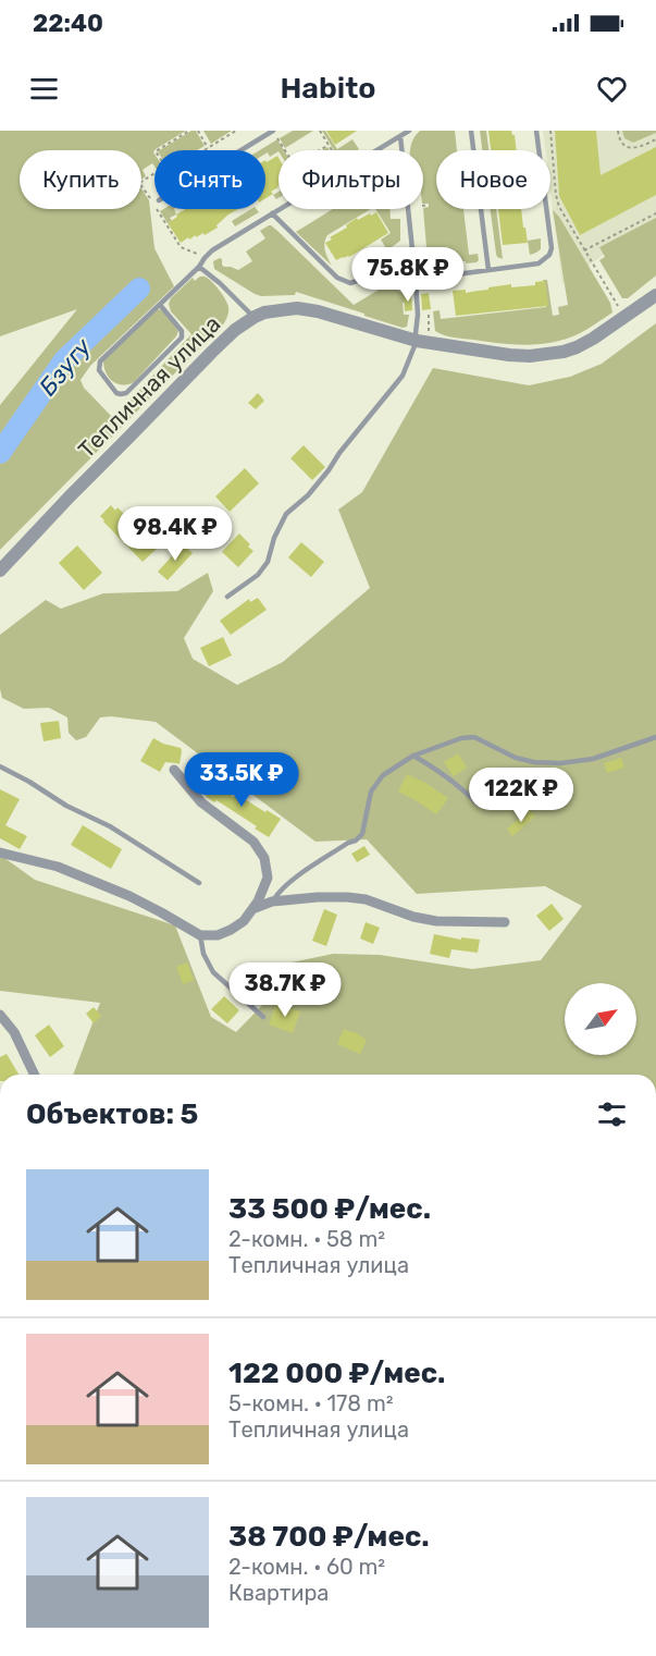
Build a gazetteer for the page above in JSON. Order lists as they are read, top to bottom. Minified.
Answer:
{"streets":{"street":["Тепличная улица"]},"water":["Бзугу"],"north":"top right","page":{"status":"22:40","header":"Habito","chip":["Купить","Снять","Фильтры","Новое"],"price":["75.8K ₽","98.4K ₽","33.5K ₽","122K ₽","38.7K ₽"],"heading":"Объектов: 5","list":[{"name":"33 500 ₽/мес.","note":"2-комн. · 58 m² · Тепличная улица"},{"name":"122 000 ₽/мес.","note":"5-комн. · 178 m² · Тепличная улица"},{"name":"38 700 ₽/мес.","note":"2-комн. · 60 m² · Квартира"}]}}
